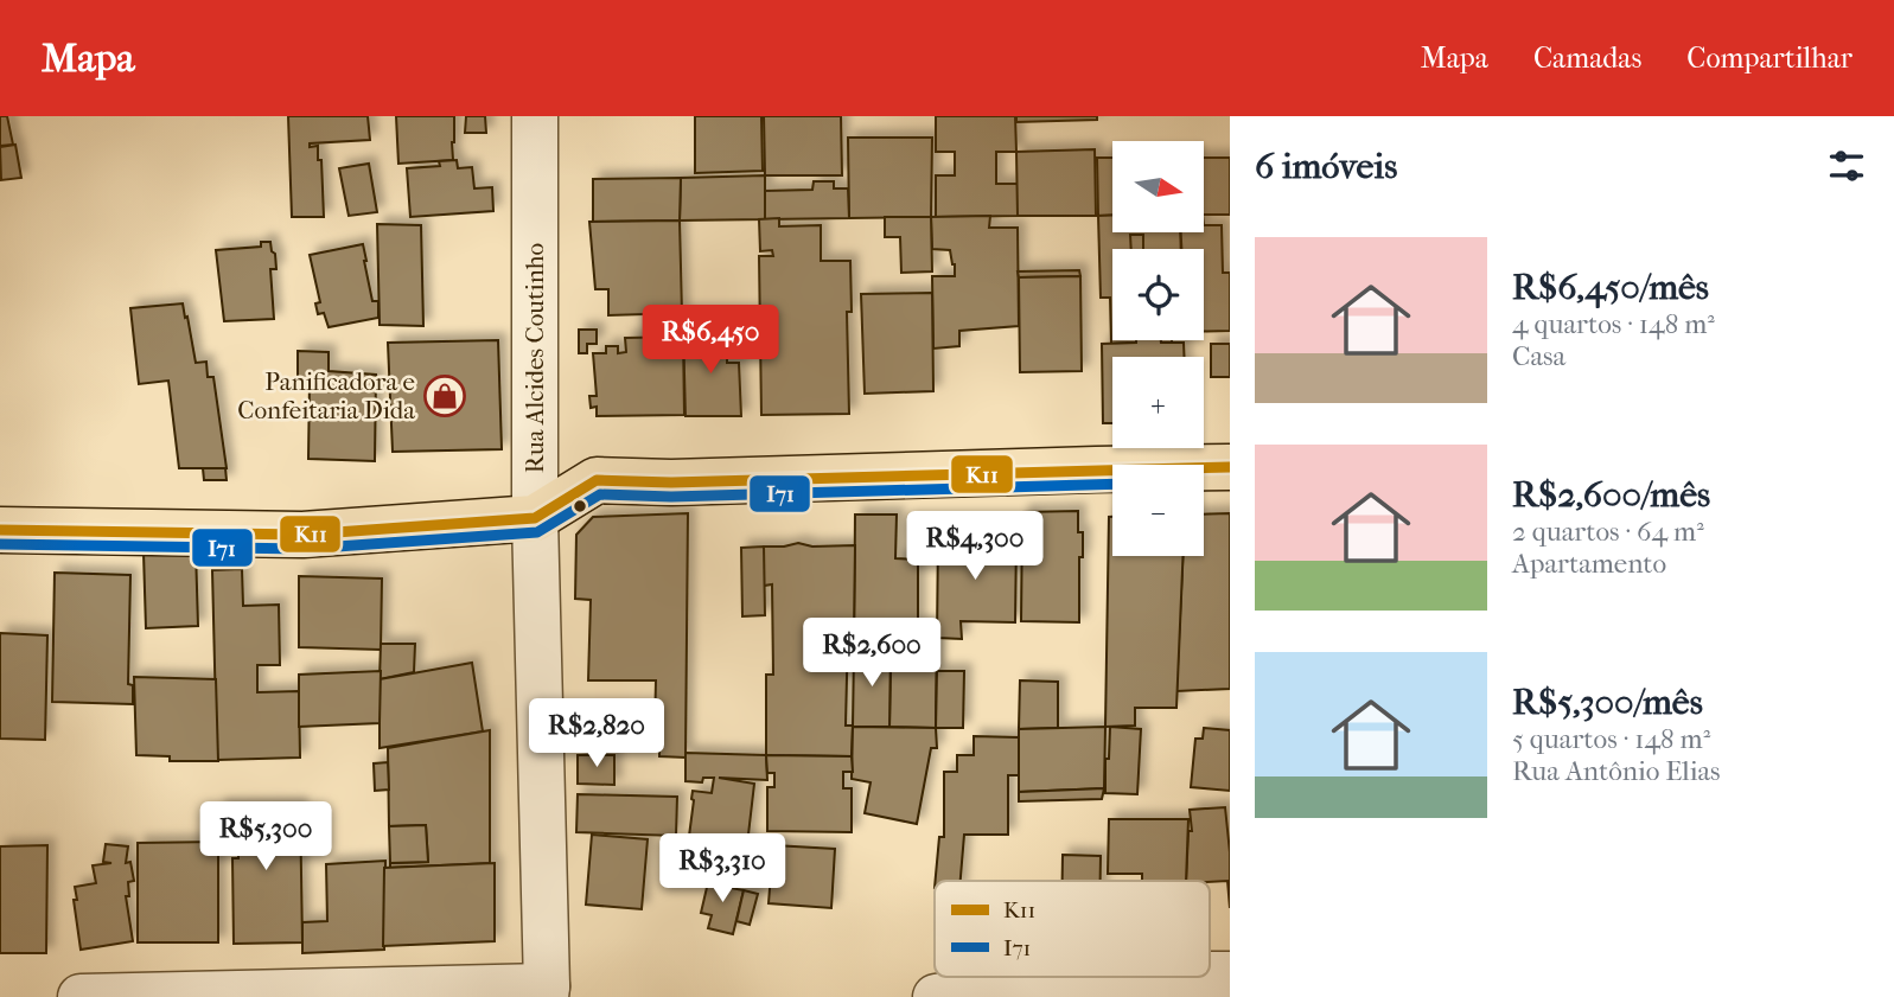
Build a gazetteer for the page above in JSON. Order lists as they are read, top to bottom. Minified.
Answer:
{"streets":{"street":["Rua Alcides Coutinho"]},"places":{"shop":["Panificadora e Confeitaria Dida"]},"lines":["transit line K11","transit line I71"],"legend":["K11","I71"],"north":"right","page":{"header":"Mapa","nav":["Mapa","Camadas","Compartilhar"],"heading":"6 imóveis","map_buttons":["+","−"],"list":[{"name":"R$6,450/mês","note":"4 quartos · 148 m² · Casa"},{"name":"R$2,600/mês","note":"2 quartos · 64 m² · Apartamento"},{"name":"R$5,300/mês","note":"5 quartos · 148 m² · Rua Antônio Elias"}],"price":["R$6,450","R$4,300","R$2,600","R$2,820","R$5,300","R$3,310"]}}
